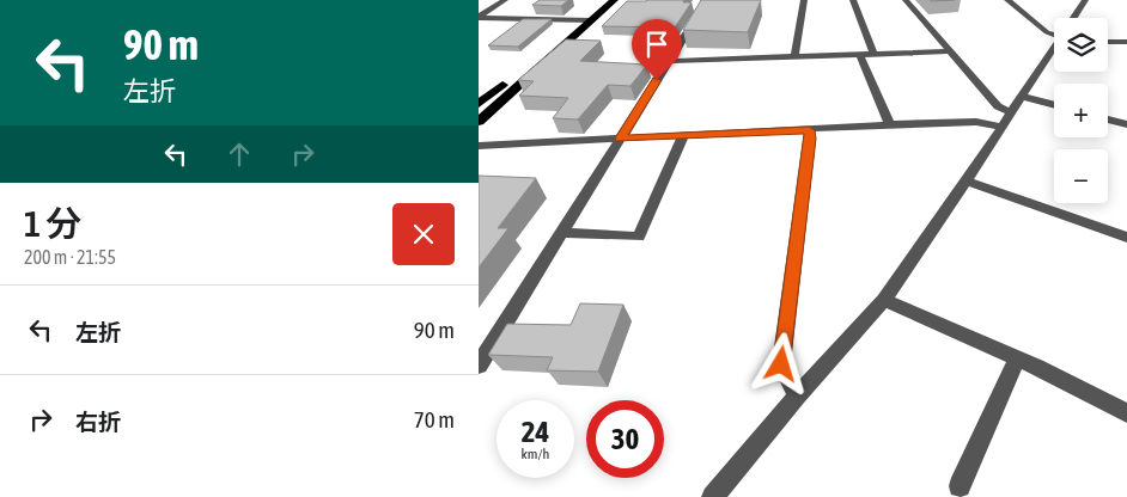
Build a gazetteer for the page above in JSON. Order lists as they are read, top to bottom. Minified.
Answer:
{"page":{"turn":["90 m","左折"],"map_buttons":["+","−"],"heading":["1 分","200 m · 21:55"],"list":[{"name":"左折","value":"90 m"},{"name":"右折","value":"70 m"}],"speed":"24 km/h","limit":"30"}}
